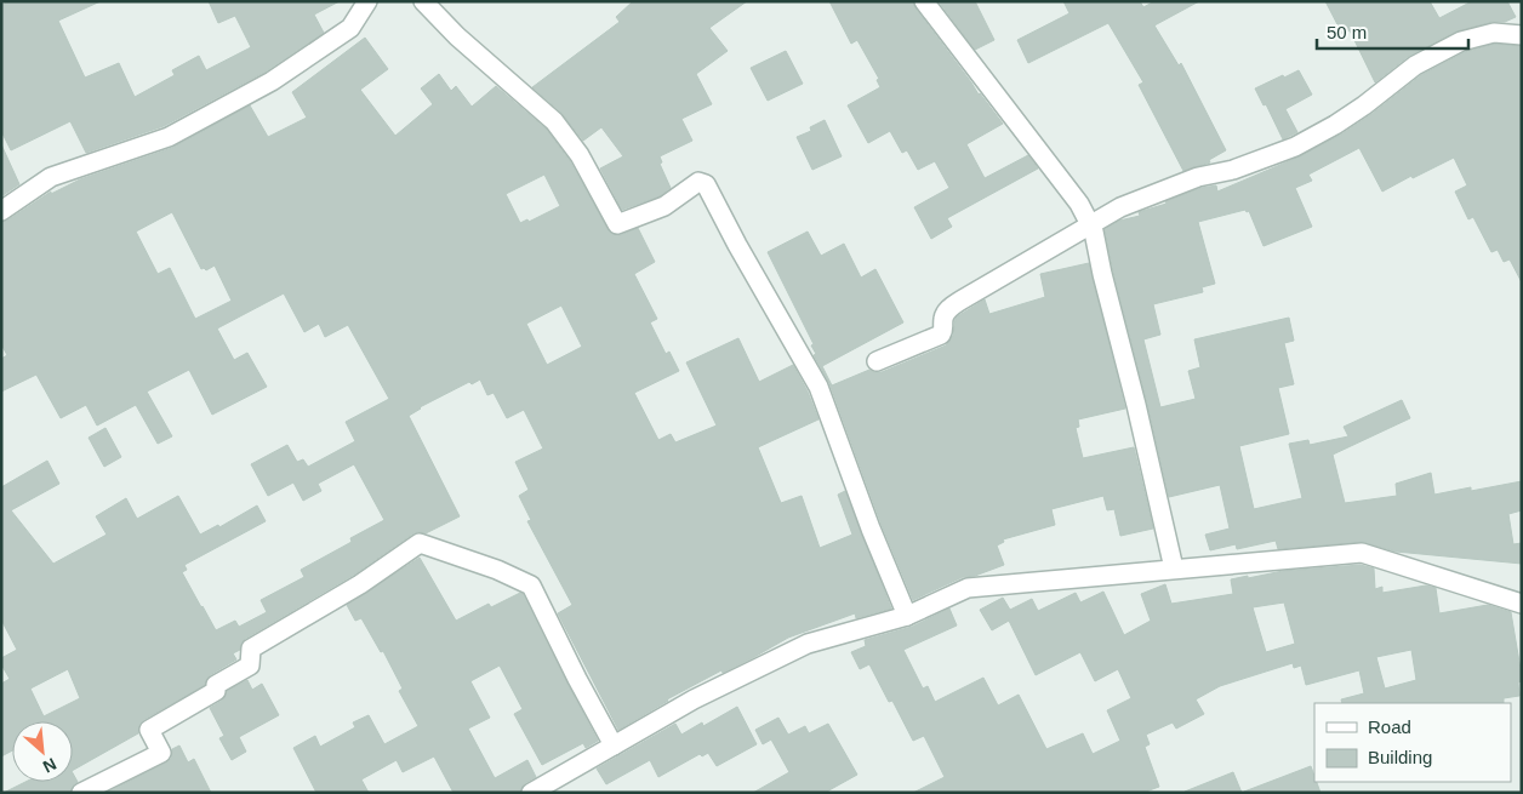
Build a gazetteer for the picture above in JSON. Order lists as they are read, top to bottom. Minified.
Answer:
{"legend":["Road","Building"],"scale_bar":"50 m","north":"bottom right"}
